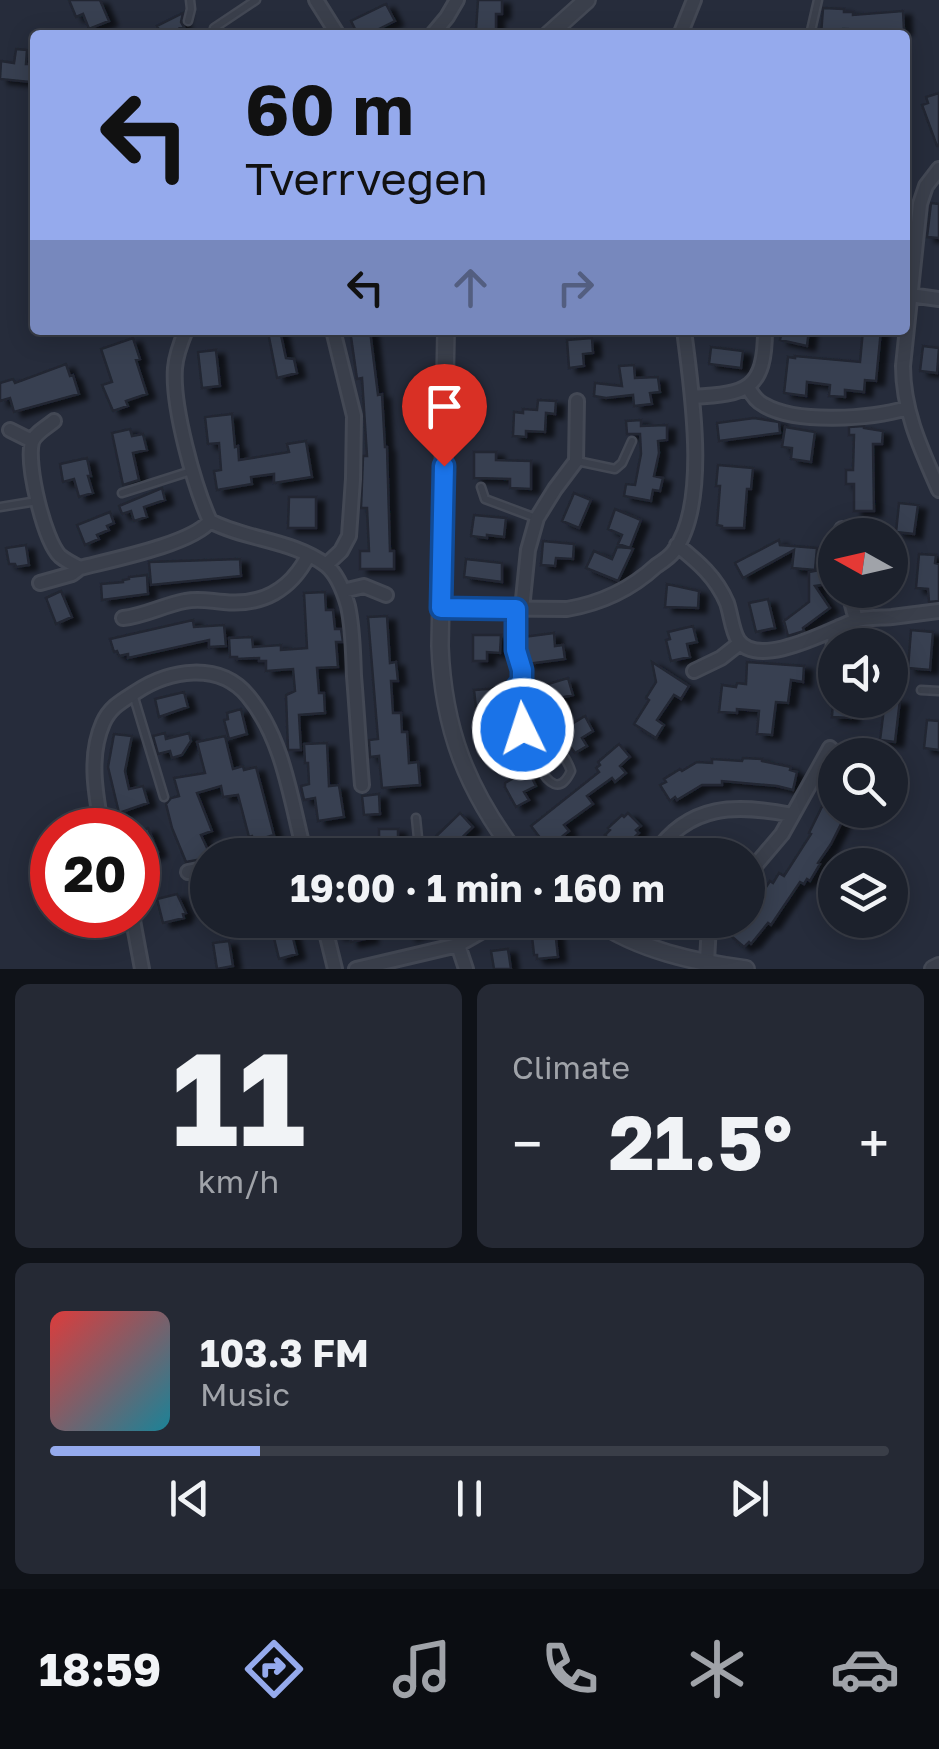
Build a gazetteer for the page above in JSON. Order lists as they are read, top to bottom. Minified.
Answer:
{"north":"left","page":{"turn":["60 m","Tverrvegen"],"limit":"20","trip":"19:00 · 1 min · 160 m","tile":[["11","km/h"],"Climate"],"heat":["−","21.5°","+"],"song":["103.3 FM","Music"],"tabs":"18:59"}}
